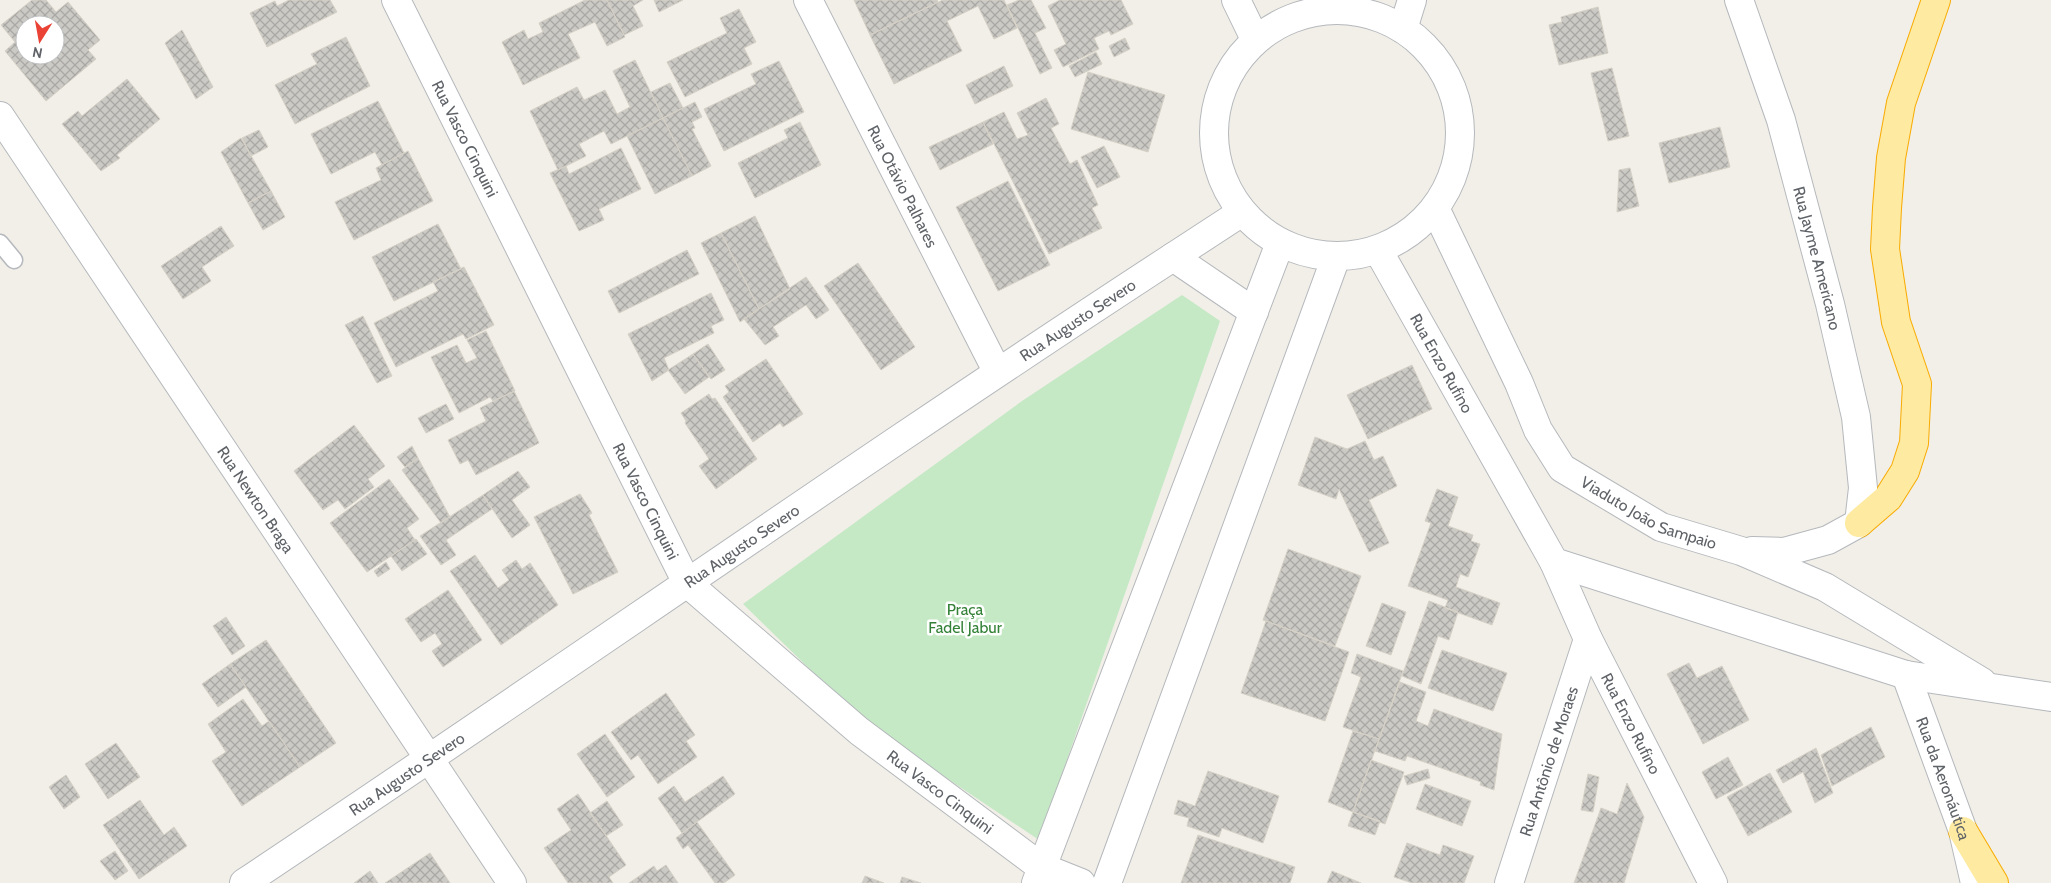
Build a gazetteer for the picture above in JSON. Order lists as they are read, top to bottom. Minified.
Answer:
{"streets":{"street":["Rua Vasco Cinquini","Rua Otávio Palhares","Rua Jayme Americano","Rua Augusto Severo","Rua Enzo Rufino","Rua Newton Braga","Viaduto João Sampaio","Rua Antônio de Moraes","Rua da Aeronáutica"]},"crossings":[["Rua Vasco Cinquini","Rua Augusto Severo"],["Rua Otávio Palhares","Rua Augusto Severo"],["Rua Augusto Severo","Rua Newton Braga"],["Rua Enzo Rufino","Viaduto João Sampaio"],["Rua Enzo Rufino","Rua Antônio de Moraes"],["Viaduto João Sampaio","Rua da Aeronáutica"]],"parks":["Praça Fadel Jabur"],"north":"bottom"}
